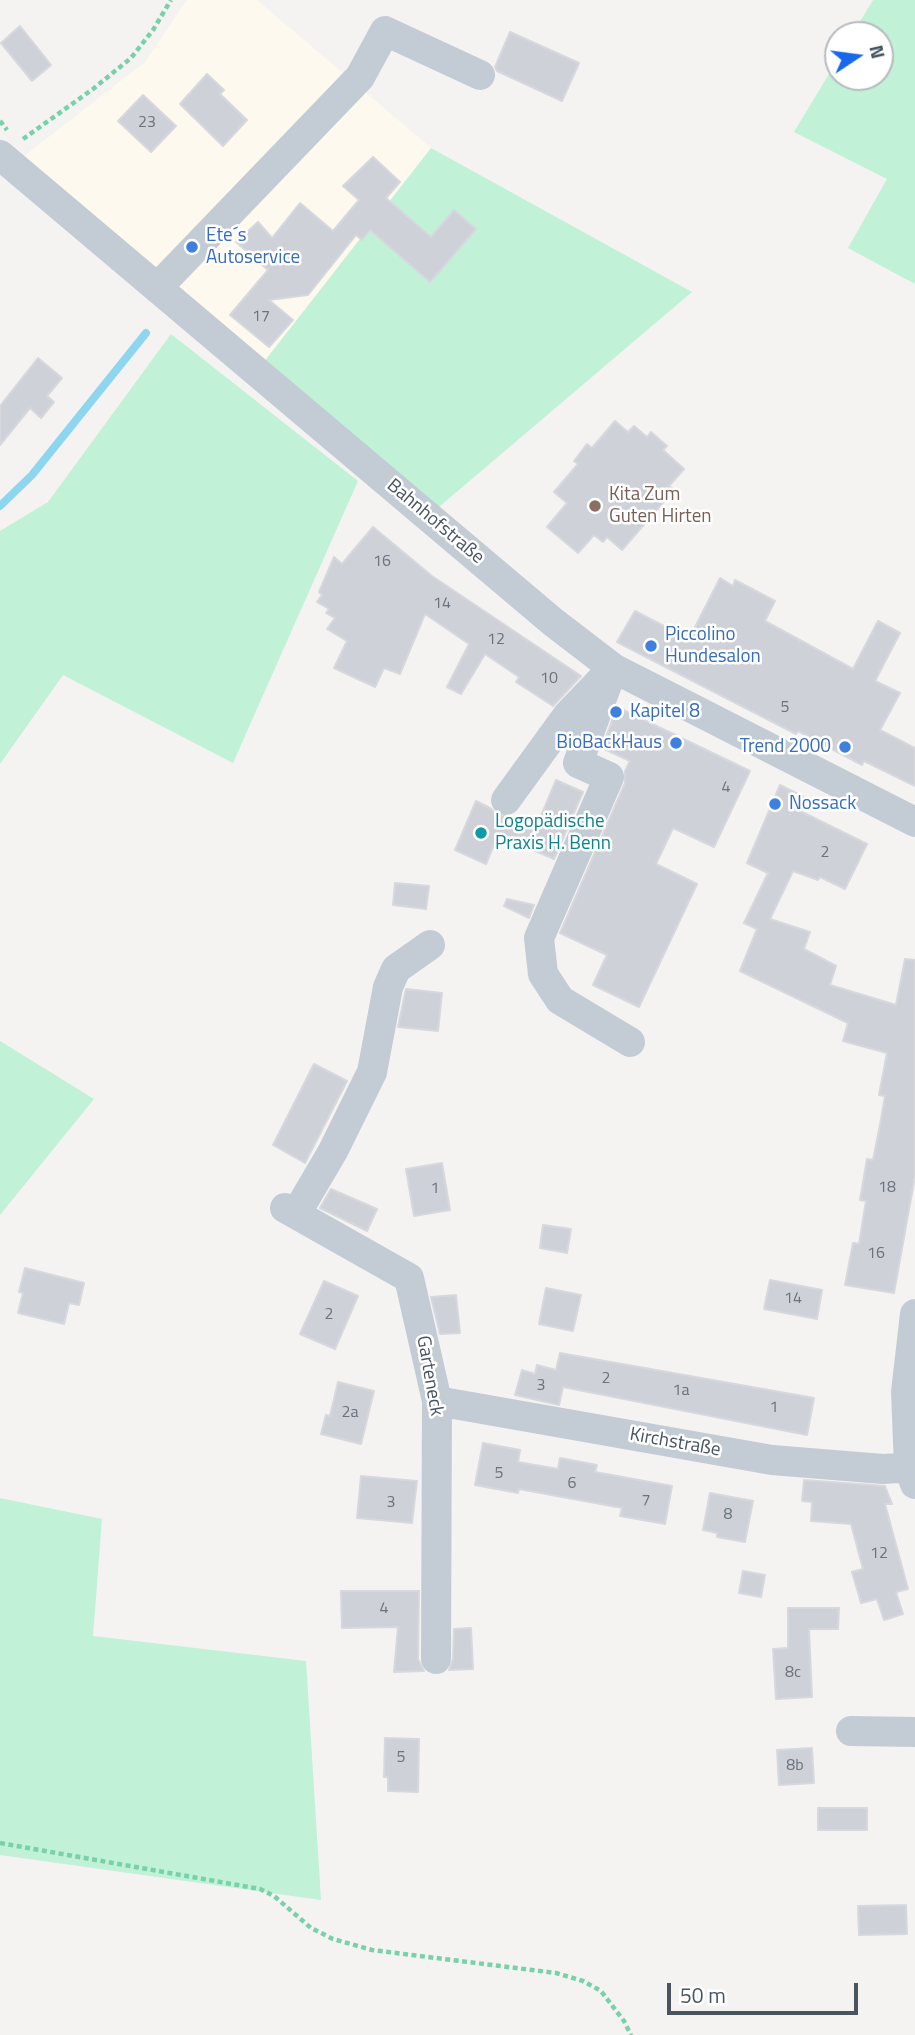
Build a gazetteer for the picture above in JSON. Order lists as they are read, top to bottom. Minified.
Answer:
{"streets":{"street":["Bahnhofstraße","Garteneck","Kirchstraße"]},"crossings":[["Garteneck","Kirchstraße"]],"places":["Ete´s Autoservice","Kita Zum Guten Hirten","Piccolino Hundesalon","Kapitel 8","BioBackHaus","Trend 2000","Nossack","Logopädische Praxis H. Benn"],"house_numbers":["23","17","16","14","12","10","5","4","2","18","1","16","14","2","2","3","1a","1","2a","5","6","7","3","8","12","4","8c","5","8b"],"scale_bar":"50 m","north":"right"}
